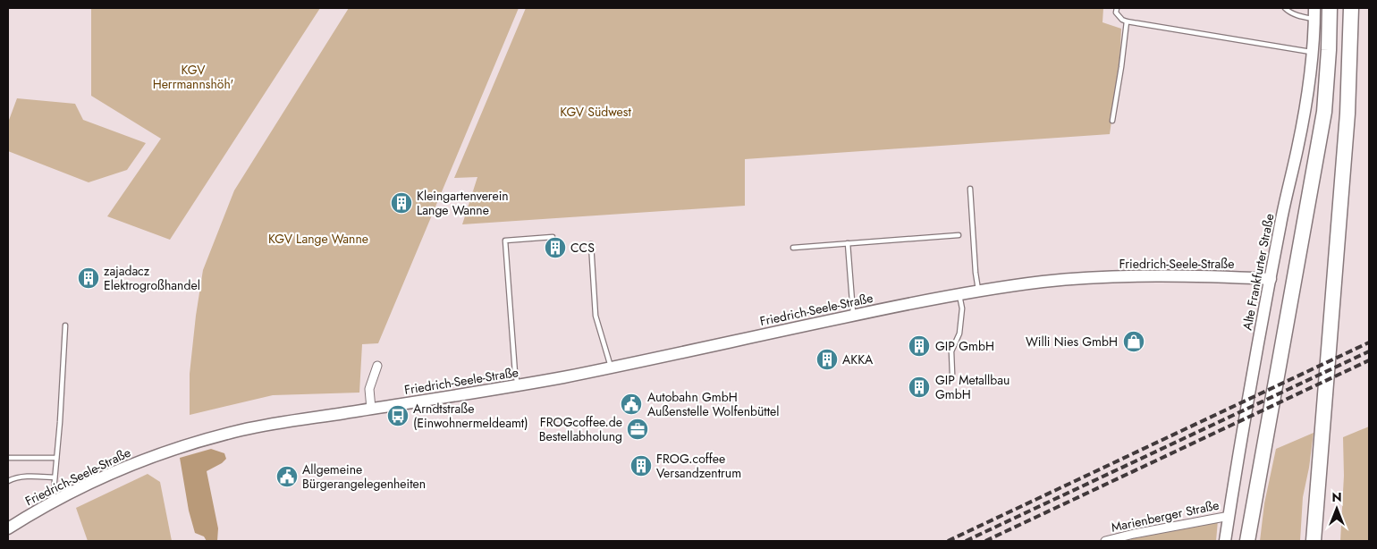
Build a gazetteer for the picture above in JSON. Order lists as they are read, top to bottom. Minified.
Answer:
{"streets":{"street":["Friedrich-Seele-Straße","Alte Frankfurter Straße","Marienberger Straße"]},"crossings":[["Friedrich-Seele-Straße","Alte Frankfurter Straße"],["Alte Frankfurter Straße","Marienberger Straße"]],"parks":["KGV Herrmannshöh'","KGV Südwest","KGV Lange Wanne"],"places":{"building":["Kleingartenverein Lange Wanne","CCS","zajadacz Elektrogroßhandel","GIP GmbH","AKKA","GIP Metallbau GmbH","FROG.coffee Versandzentrum"],"shop":["Willi Nies GmbH"],"public building":["Autobahn GmbH Außenstelle Wolfenbüttel","Allgemeine Bürgerangelegenheiten"],"bus stop":["Arndtstraße (Einwohnermeldeamt)"],"office":["FROGcoffee.de Bestellabholung"]},"north":"top"}
